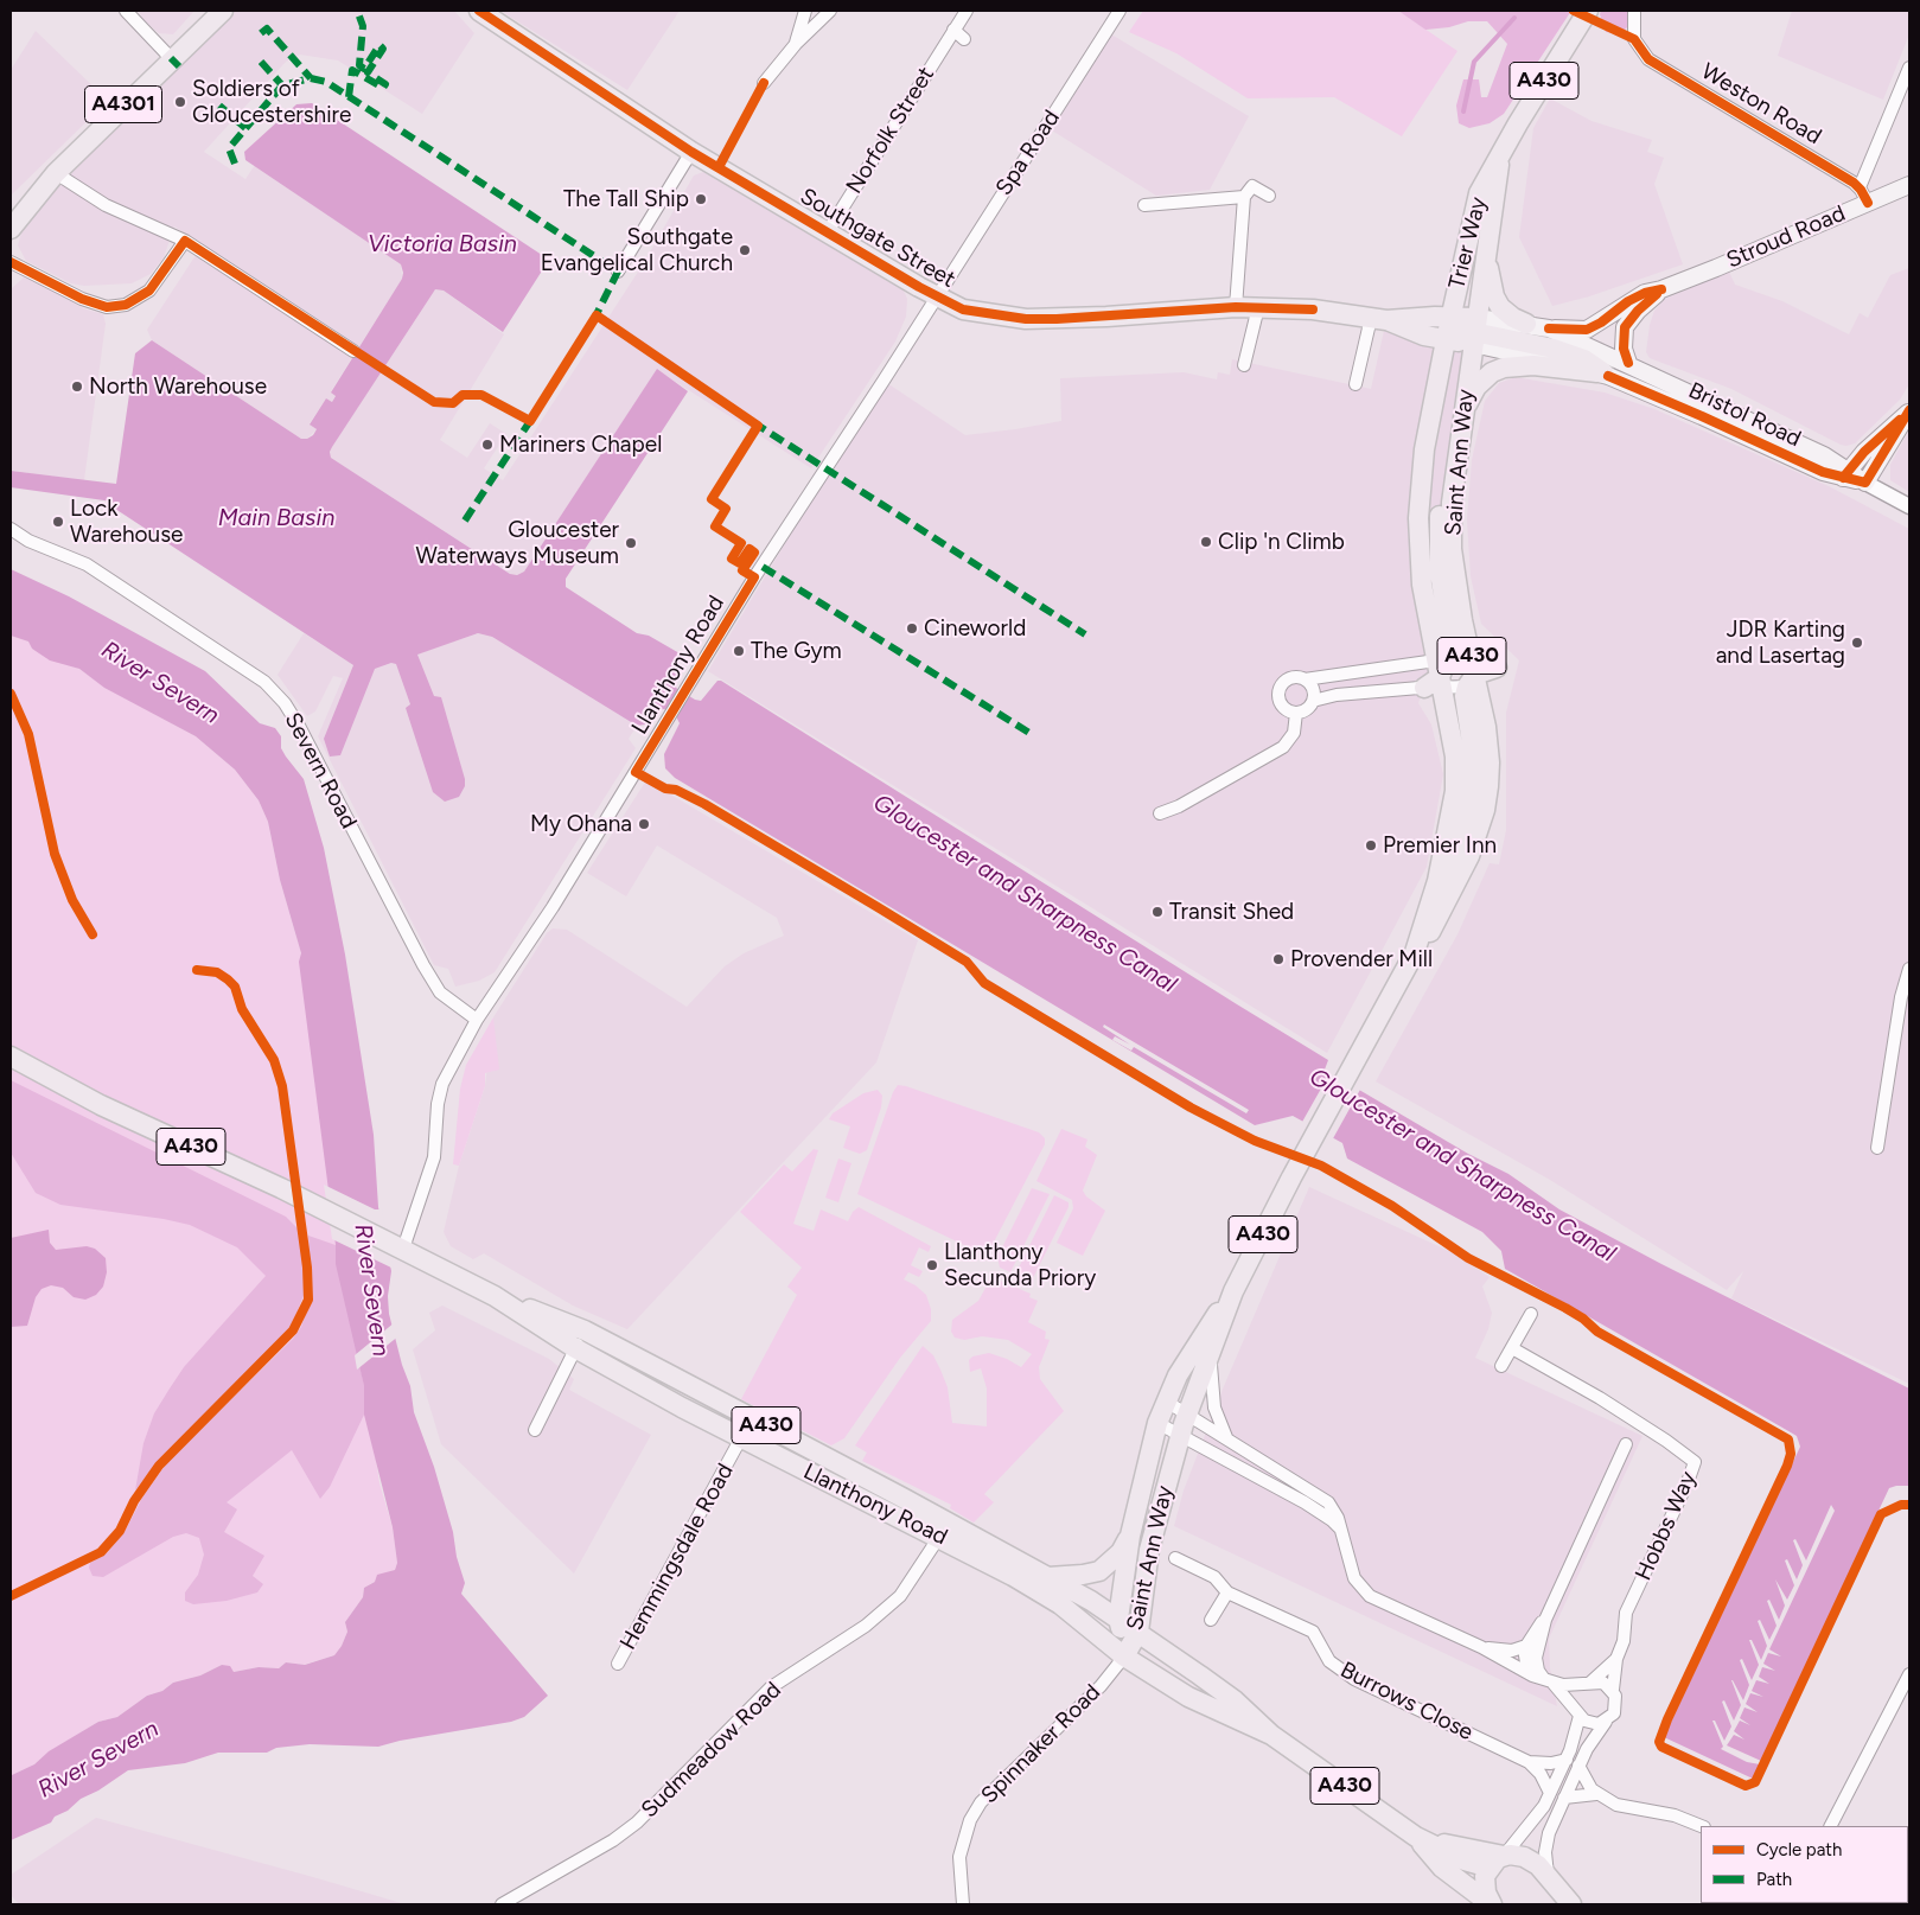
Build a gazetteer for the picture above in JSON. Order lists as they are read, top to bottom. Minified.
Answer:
{"streets":{"main road":["A430","A4301","Stroud Road","Southgate Street","Trier Way","Bristol Road","Saint Ann Way","Llanthony Road"],"street":["Weston Road","Norfolk Street","Spa Road","Severn Road","Hobbs Way","Hemmingsdale Road","Burrows Close","Spinnaker Road","Sudmeadow Road"]},"crossings":[["A430","Saint Ann Way"],["A430","Llanthony Road"],["A430","Spinnaker Road"],["Weston Road","Stroud Road"],["Norfolk Street","Southgate Street"],["Spa Road","Southgate Street"],["Spa Road","Llanthony Road"],["Stroud Road","Bristol Road"],["Southgate Street","Trier Way"],["Southgate Street","Bristol Road"],["Southgate Street","Saint Ann Way"],["Southgate Street","Llanthony Road"],["Trier Way","Bristol Road"],["Trier Way","Saint Ann Way"],["Bristol Road","Saint Ann Way"],["Saint Ann Way","Llanthony Road"],["Saint Ann Way","Spinnaker Road"],["Llanthony Road","Severn Road"],["Llanthony Road","Hemmingsdale Road"],["Llanthony Road","Spinnaker Road"],["Llanthony Road","Sudmeadow Road"]],"water":["Victoria Basin","Main Basin","River Severn","Gloucester and Sharpness Canal"],"places":["Soldiers of Gloucestershire","The Tall Ship","Southgate Evangelical Church","North Warehouse","Mariners Chapel","Lock Warehouse","Clip 'n Climb","Gloucester Waterways Museum","Cineworld","JDR Karting and Lasertag","The Gym","My Ohana","Premier Inn","Transit Shed","Provender Mill","Llanthony Secunda Priory"],"legend":["Cycle path","Path"]}
